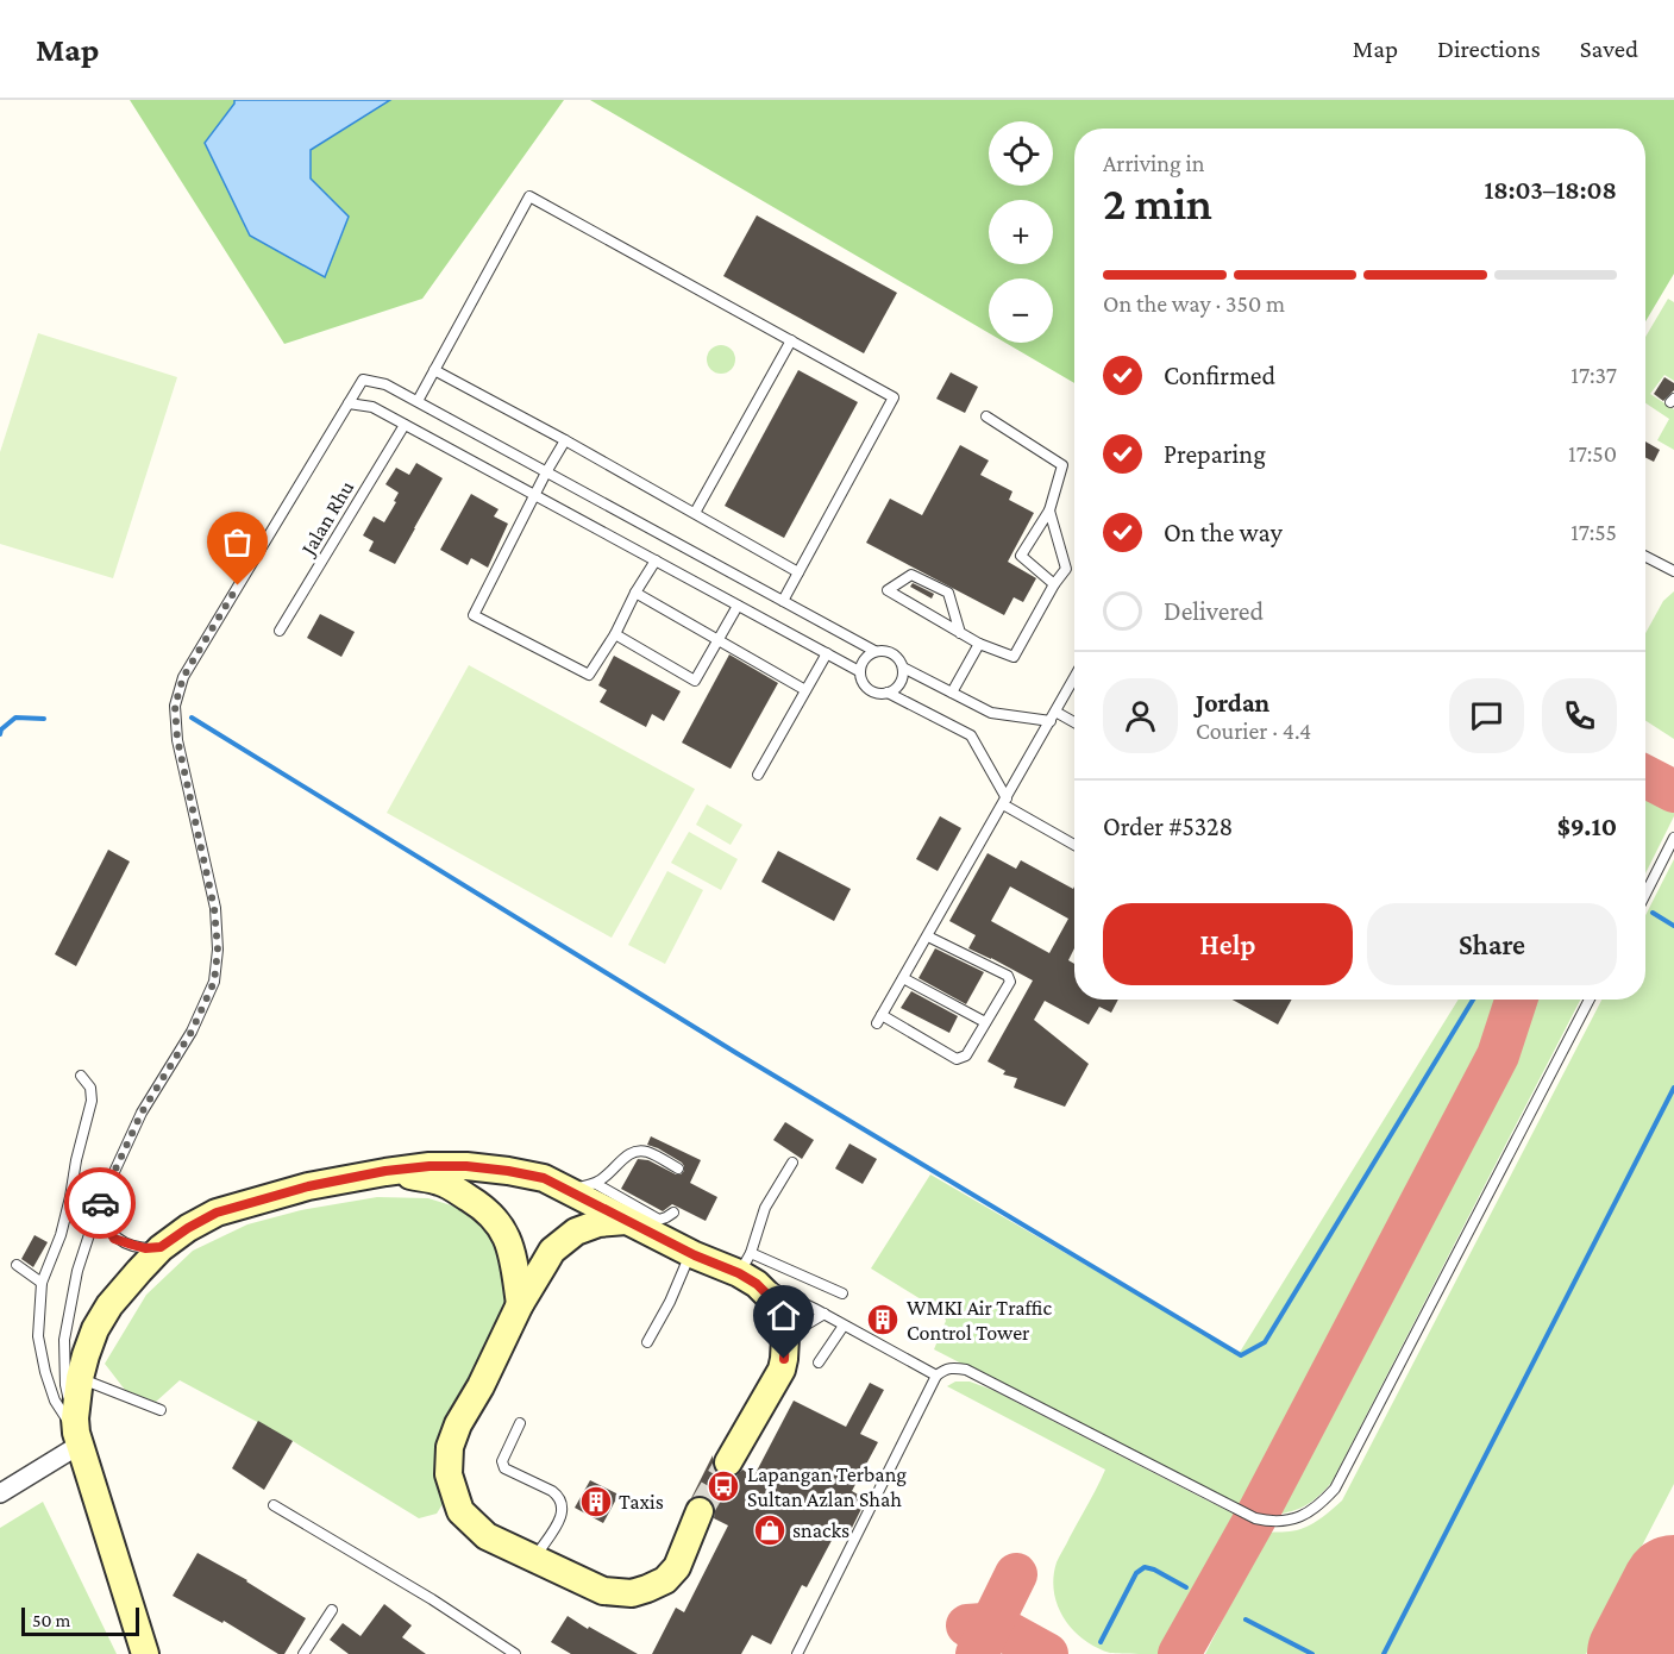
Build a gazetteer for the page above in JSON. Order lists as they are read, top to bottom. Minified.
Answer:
{"streets":{"lane":["Jalan Rhu"]},"places":{"building":["WMKI Air Traffic Control Tower","Taxis"],"bus stop":["Lapangan Terbang Sultan Azlan Shah"],"shop":["snacks"]},"scale_bar":"50 m","page":{"header":"Map","nav":["Map","Directions","Saved"],"map_buttons":["+","−"],"heading":["2 min","Arriving in","18:03–18:08"],"panel":["Jordan","Courier · 4.4","Order #5328","$9.10"],"bar":"On the way · 350 m","list":[["Confirmed","17:37"],["Preparing","17:50"],["On the way","17:55"],"Delivered"],"buttons":["Help","Share"],"scale":"50 m"}}
